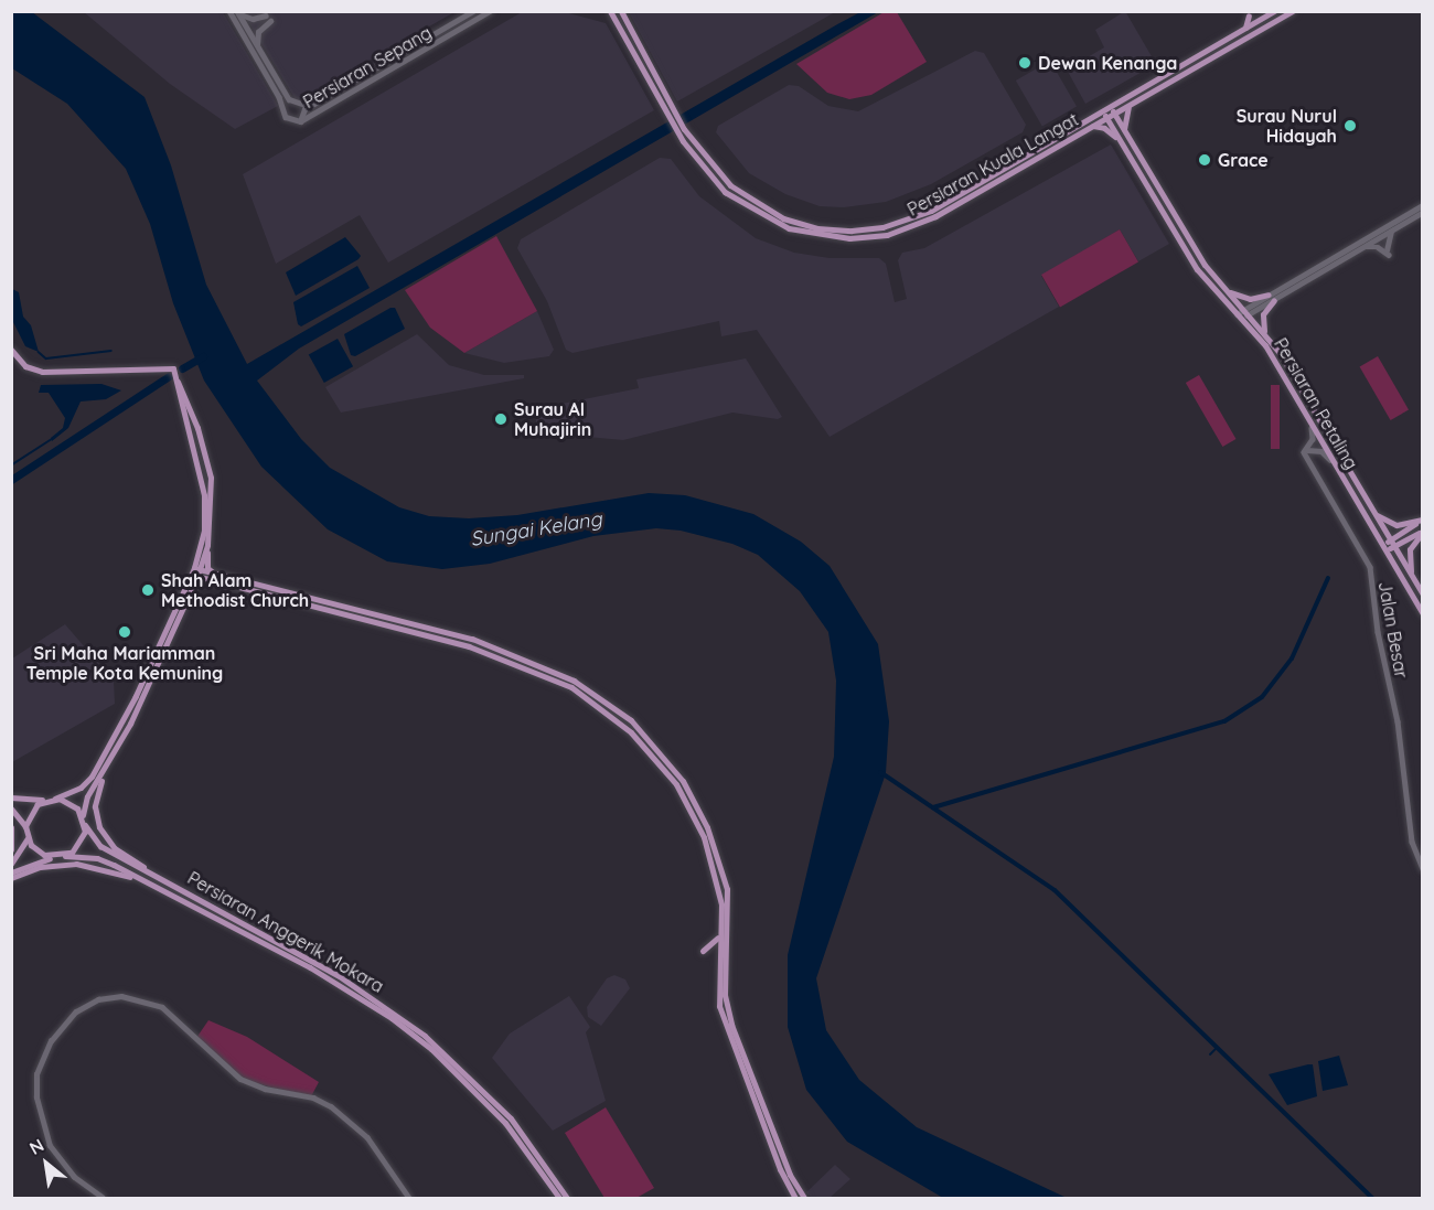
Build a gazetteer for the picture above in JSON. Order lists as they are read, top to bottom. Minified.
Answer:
{"streets":{"main road":["Persiaran Kuala Langat","Persiaran Petaling","Persiaran Anggerik Mokara"],"street":["Persiaran Sepang","Jalan Besar"]},"crossings":[["Persiaran Kuala Langat","Persiaran Petaling"]],"water":["Sungai Kelang"],"places":["Dewan Kenanga","Surau Nurul Hidayah","Grace","Surau Al Muhajirin","Shah Alam Methodist Church","Sri Maha Mariamman Temple Kota Kemuning"],"north":"top left"}
